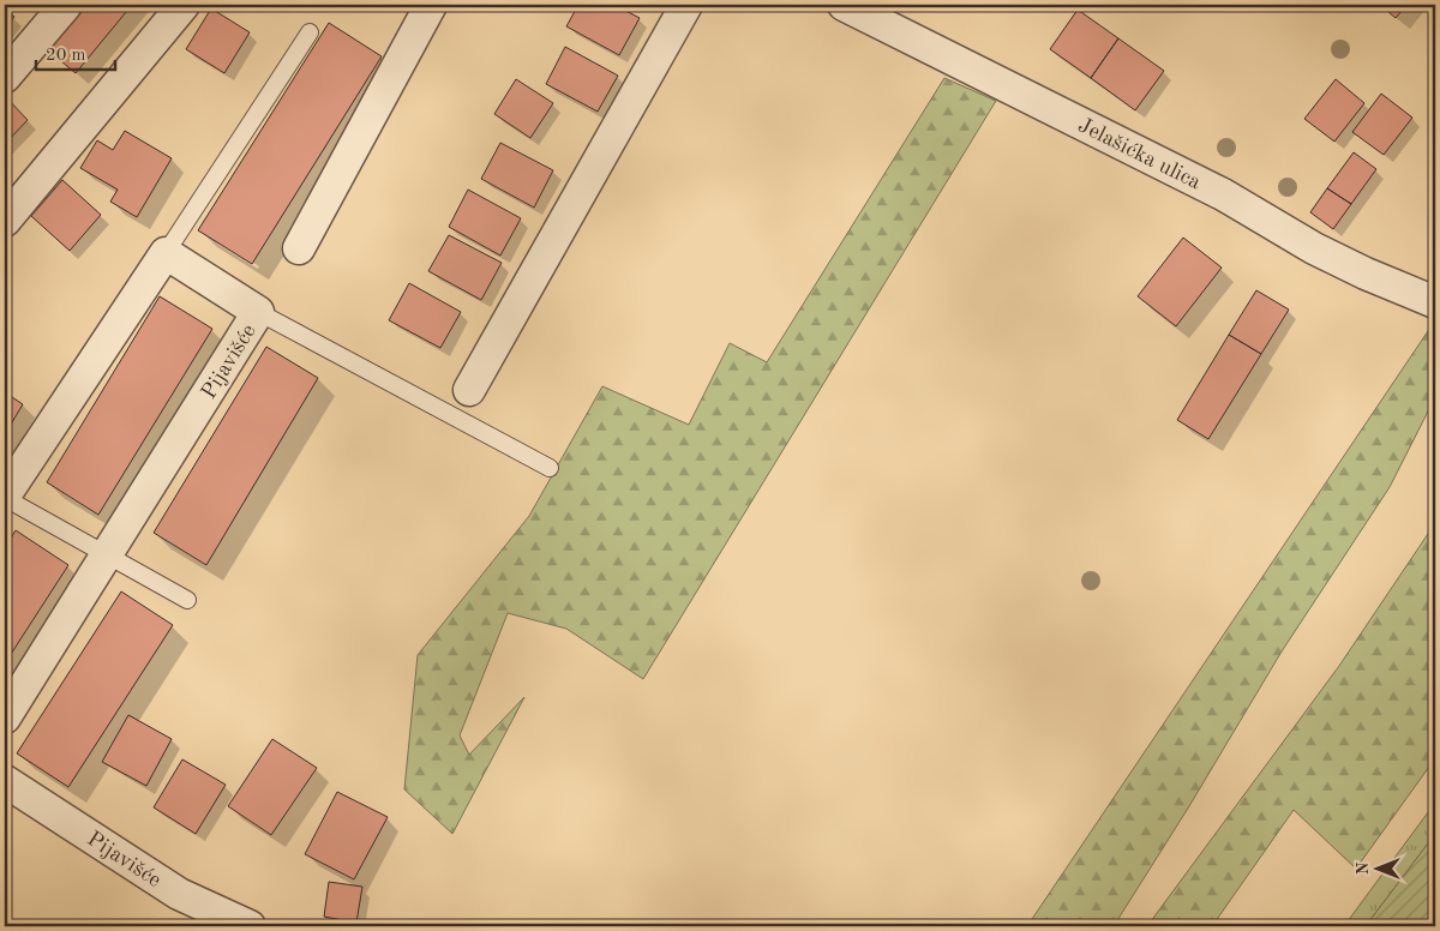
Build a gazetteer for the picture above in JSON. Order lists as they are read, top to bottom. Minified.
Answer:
{"streets":{"street":["Jelašićka ulica","Pijavišće"]},"scale_bar":"20 m","north":"left"}
